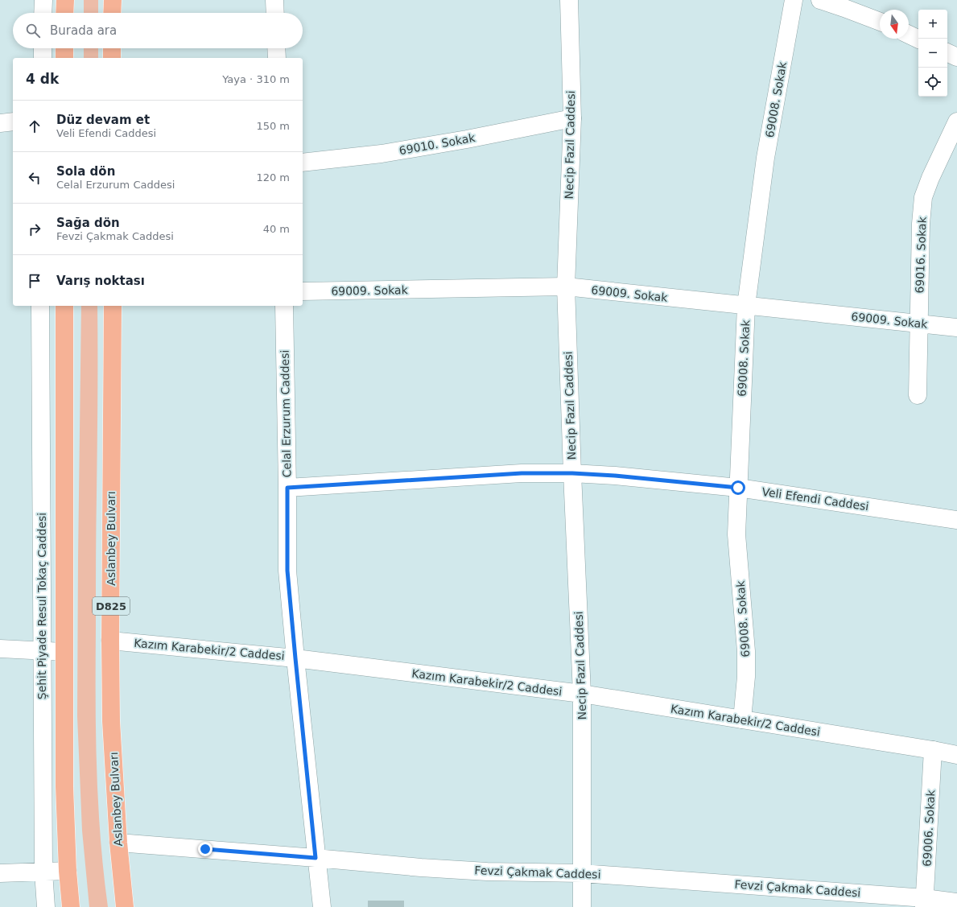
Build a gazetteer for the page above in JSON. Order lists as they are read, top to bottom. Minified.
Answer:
{"streets":{"highway":["Aslanbey Bulvarı","D825"],"street":["69008. Sokak","69010. Sokak","Necip Fazıl Caddesi","69016. Sokak","69009. Sokak","Celal Erzurum Caddesi","Veli Efendi Caddesi","Şehit Piyade Resul Tokaç Caddesi","Kazım Karabekir/2 Caddesi","69006. Sokak","Fevzi Çakmak Caddesi"]},"crossings":[["69008. Sokak","69009. Sokak"],["69008. Sokak","Veli Efendi Caddesi"],["69008. Sokak","Kazım Karabekir/2 Caddesi"],["69010. Sokak","Necip Fazıl Caddesi"],["Necip Fazıl Caddesi","69009. Sokak"],["Necip Fazıl Caddesi","Veli Efendi Caddesi"],["Necip Fazıl Caddesi","Kazım Karabekir/2 Caddesi"],["Necip Fazıl Caddesi","Fevzi Çakmak Caddesi"],["69016. Sokak","69009. Sokak"],["Celal Erzurum Caddesi","Veli Efendi Caddesi"],["Celal Erzurum Caddesi","Kazım Karabekir/2 Caddesi"],["Celal Erzurum Caddesi","Fevzi Çakmak Caddesi"],["Aslanbey Bulvarı","Kazım Karabekir/2 Caddesi"],["Aslanbey Bulvarı","Fevzi Çakmak Caddesi"],["Kazım Karabekir/2 Caddesi","69006. Sokak"],["69006. Sokak","Fevzi Çakmak Caddesi"]],"north":"bottom","page":{"map_buttons":["+","−"],"search":"Burada ara","heading":["4 dk","Yaya · 310 m"],"list":[["Düz devam et","Veli Efendi Caddesi","150 m"],["Sola dön","Celal Erzurum Caddesi","120 m"],["Sağa dön","Fevzi Çakmak Caddesi","40 m"],"Varış noktası"]}}
